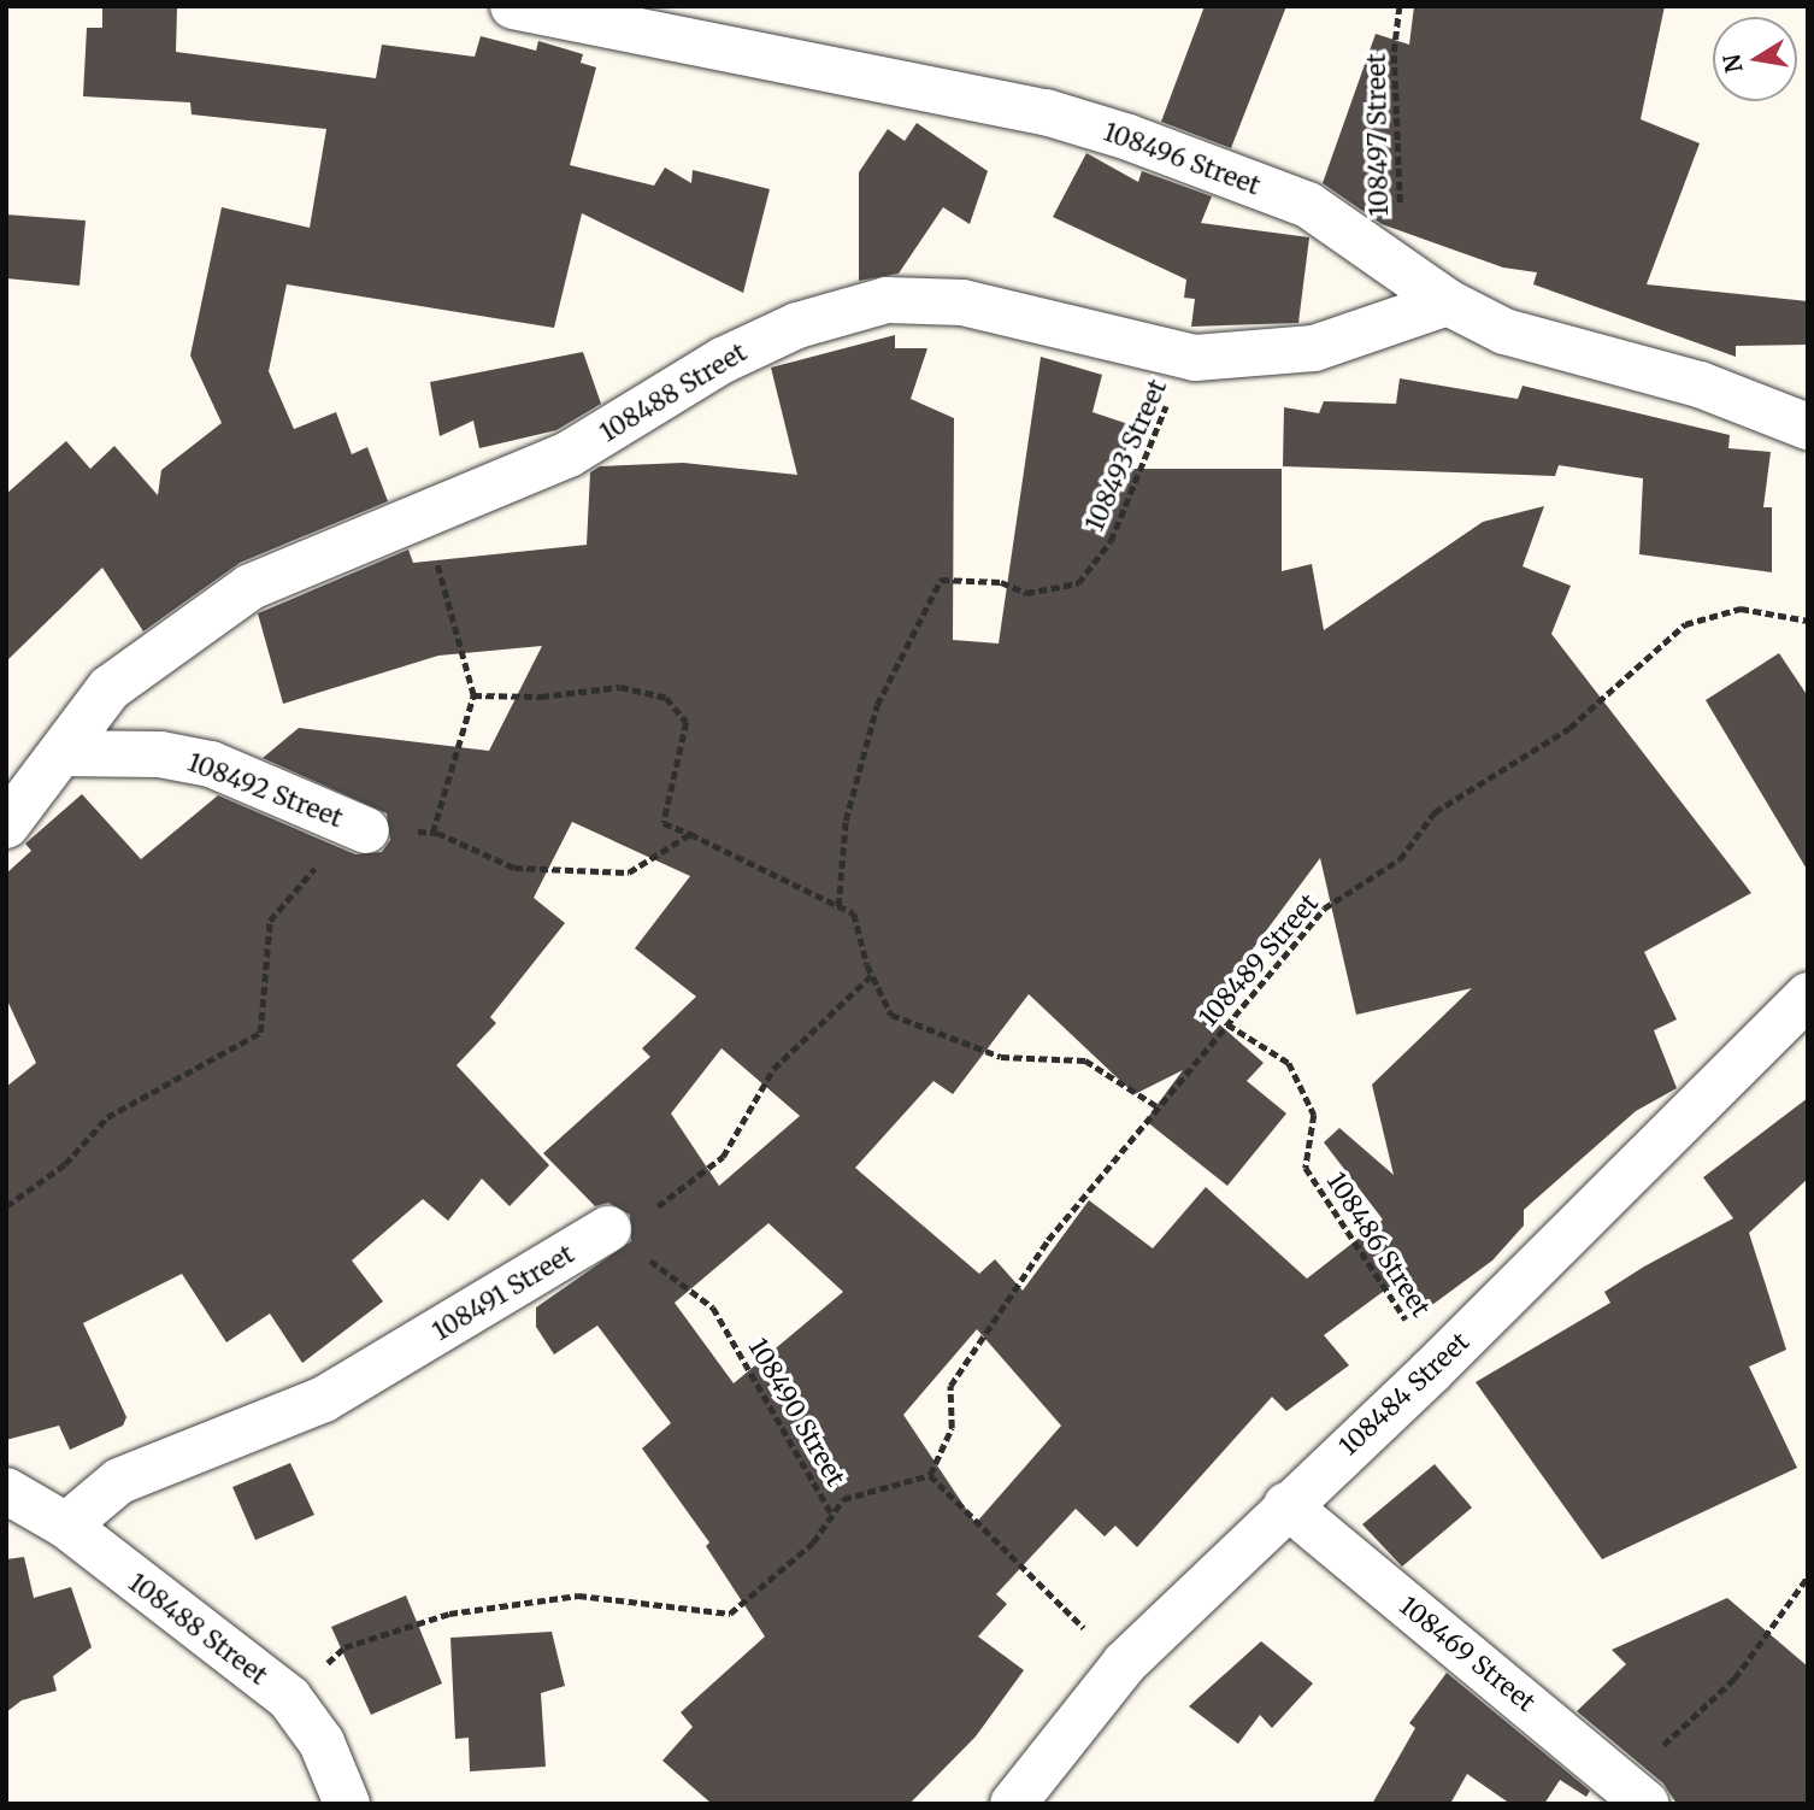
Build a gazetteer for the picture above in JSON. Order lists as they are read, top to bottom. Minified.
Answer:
{"streets":{"street":["108496 Street","108488 Street","108492 Street","108491 Street","108484 Street","108469 Street"],"path":["108497 Street","108493 Street","108489 Street","108486 Street","108490 Street"]},"crossings":[["108497 Street","108496 Street"],["108496 Street","108488 Street"],["108488 Street","108493 Street"],["108488 Street","108492 Street"],["108488 Street","108491 Street"],["108488 Street","108490 Street"],["108489 Street","108486 Street"],["108486 Street","108484 Street"],["108491 Street","108490 Street"],["108484 Street","108469 Street"]],"north":"left"}
